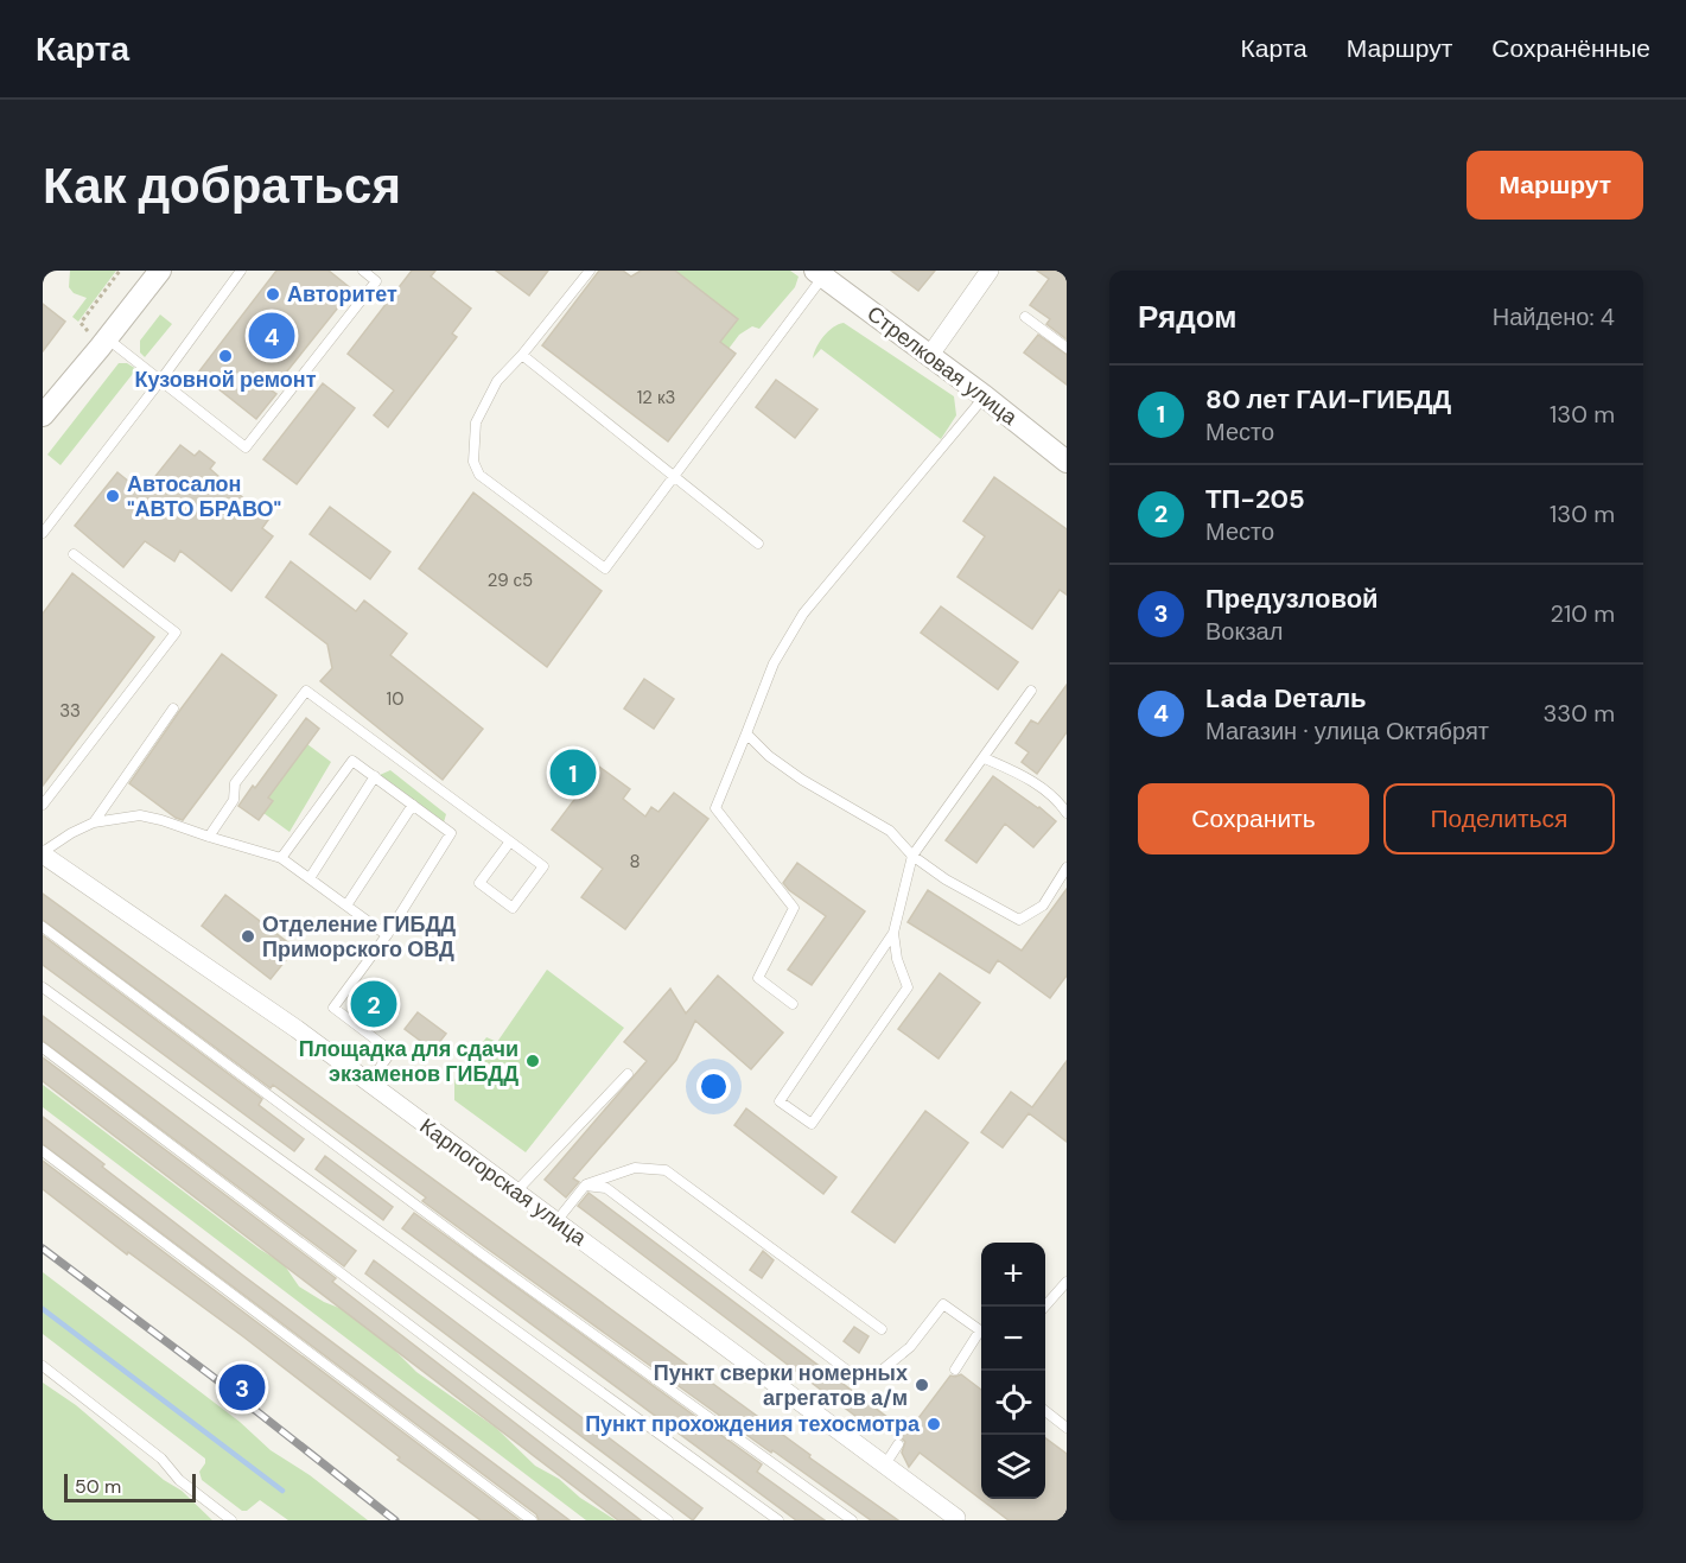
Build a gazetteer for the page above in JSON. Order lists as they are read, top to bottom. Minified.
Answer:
{"streets":{"street":["Стрелковая улица","Карпогорская улица"]},"places":["Авторитет","Кузовной ремонт","Автосалон \"АВТО БРАВО\"","Отделение ГИБДД Приморского ОВД","Площадка для сдачи экзаменов ГИБДД","Пункт сверки номерных агрегатов а/м","Пункт прохождения техосмотра"],"house_numbers":["12 к3","29 с5","10","33","8"],"scale_bar":"50 m","page":{"header":"Карта","nav":["Карта","Маршрут","Сохранённые"],"buttons":["Маршрут",["Сохранить","Поделиться"]],"title":"Как добраться","heading":["Рядом","Найдено: 4"],"pins":["4","1","2","3"],"list":[{"mark":"1","name":"80 лет ГАИ-ГИБДД","note":"Место","value":"130 m"},{"mark":"2","name":"ТП-205","note":"Место","value":"130 m"},{"mark":"3","name":"Предузловой","note":"Вокзал","value":"210 m"},{"mark":"4","name":"Lada Dеталь","note":"Магазин · улица Октябрят","value":"330 m"}],"map_buttons":["+","−"],"scale":"50 m"}}
